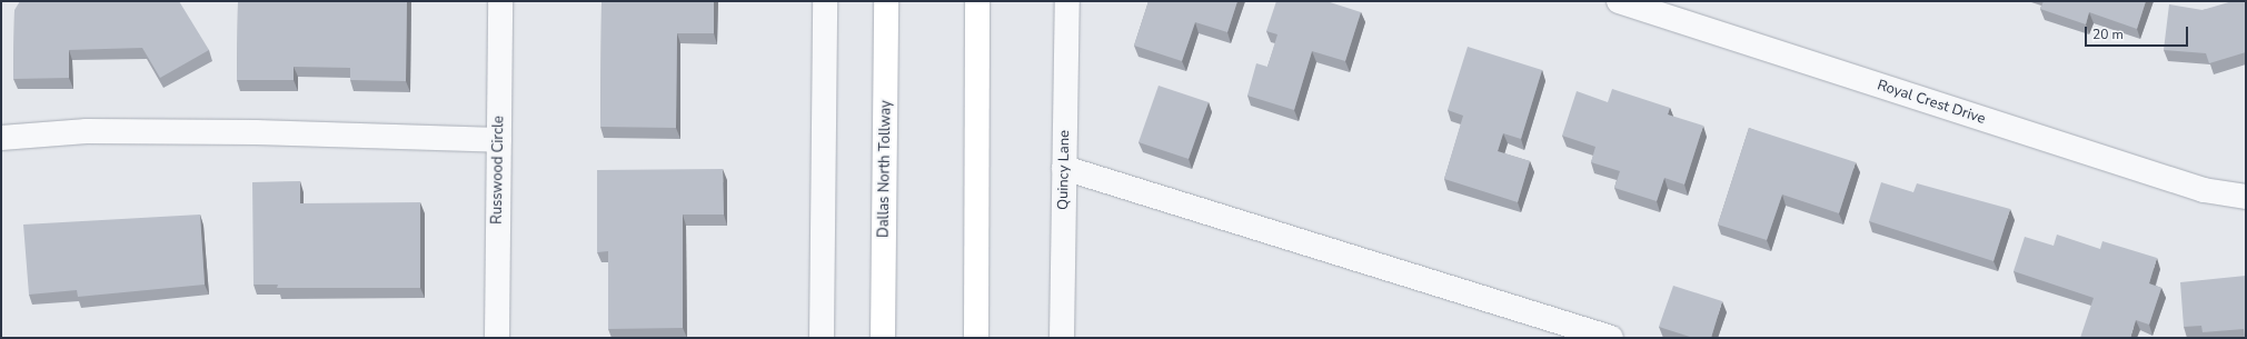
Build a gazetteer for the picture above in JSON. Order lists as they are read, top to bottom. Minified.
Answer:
{"streets":{"highway":["Dallas North Tollway"],"street":["Royal Crest Drive","Russwood Circle","Quincy Lane"]},"scale_bar":"20 m"}
